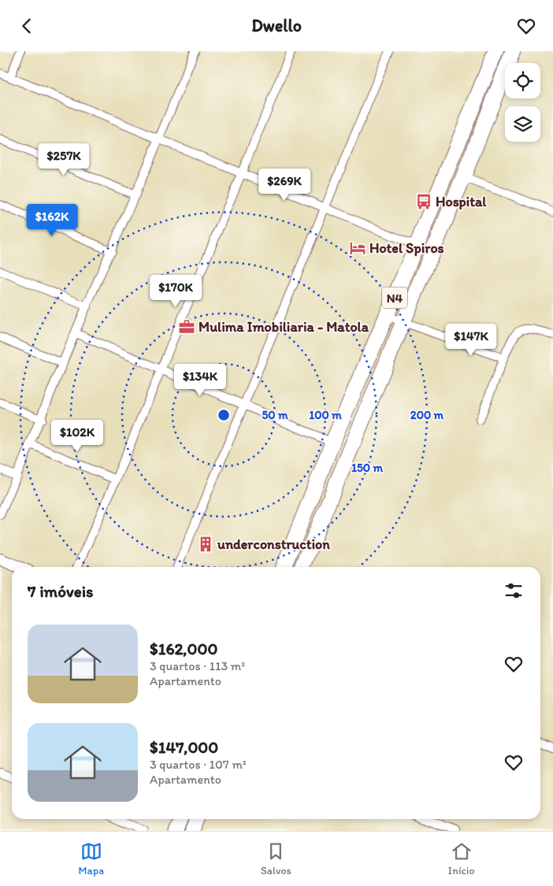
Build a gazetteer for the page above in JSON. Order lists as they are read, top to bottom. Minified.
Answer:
{"streets":{"highway":["N4"]},"places":{"bus stop":["Hospital"],"hotel":["Hotel Spiros"],"office":["Mulima Imobiliaria - Matola"],"building":["underconstruction"]},"page":{"header":"Dwello","price":["$257K","$269K","$162K","$170K","$147K","$134K","$102K"],"heading":"7 imóveis","list":[{"name":"$162,000","note":"3 quartos · 113 m² · Apartamento"},{"name":"$147,000","note":"3 quartos · 107 m² · Apartamento"}],"tabs":["Mapa","Salvos","Início"]},"rings":["50 m","100 m","200 m","150 m"]}
